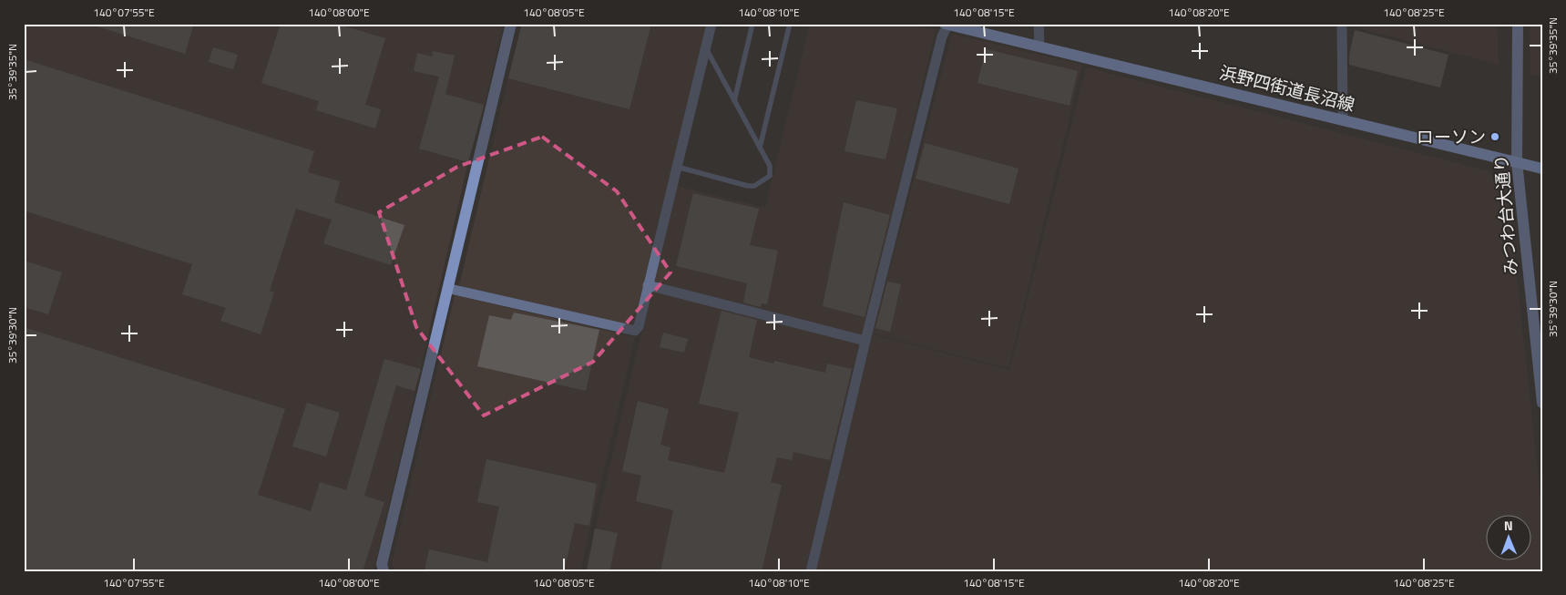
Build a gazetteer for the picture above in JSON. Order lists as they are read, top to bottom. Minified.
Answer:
{"streets":{"main road":["浜野四街道長沼線"],"street":["みつわ台大通り"]},"crossings":[["浜野四街道長沼線","みつわ台大通り"]],"places":["ローソン"],"north":"top","coordinates":["140°07'55\"E","140°08'00\"E","140°08'05\"E","140°08'10\"E","140°08'15\"E","140°08'20\"E","140°08'25\"E","35°39'35\"N","35°39'30\"N"]}
